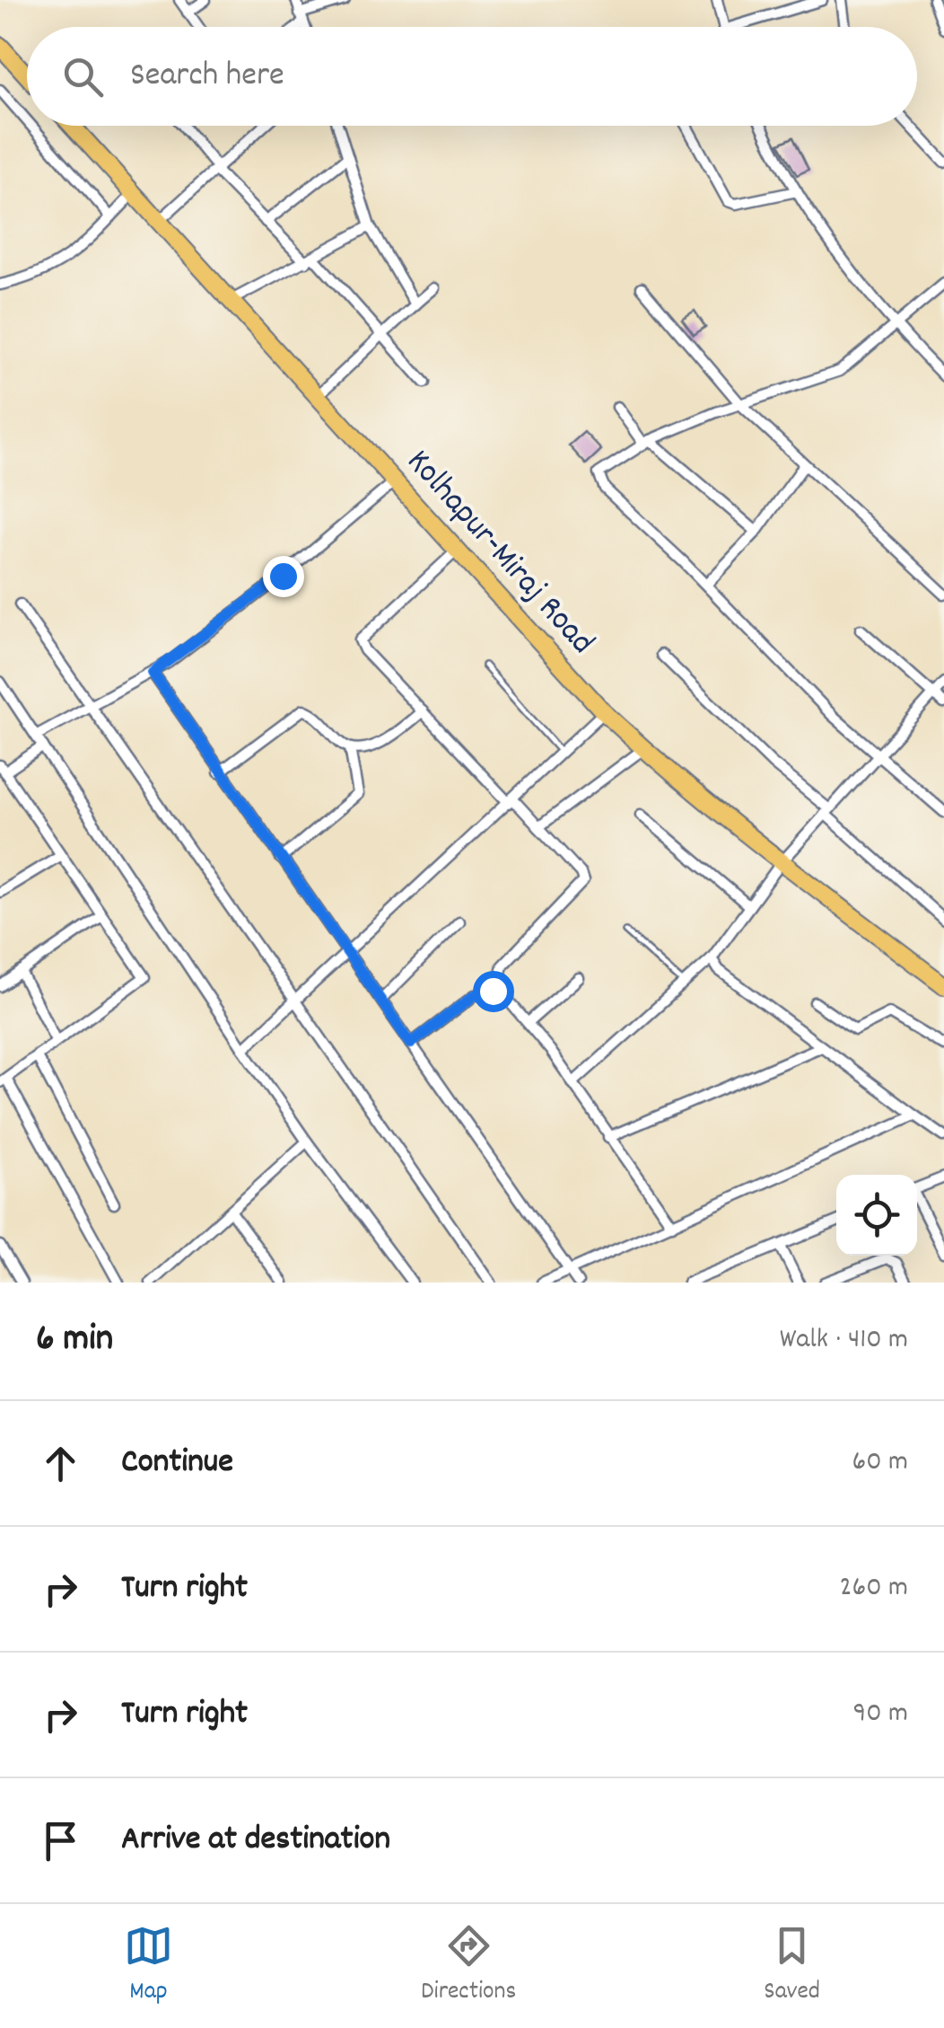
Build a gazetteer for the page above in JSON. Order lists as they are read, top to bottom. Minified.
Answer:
{"streets":{"highway":["Kolhapur-Miraj Road"]},"page":{"search":"Search here","heading":["6 min","Walk · 410 m"],"list":[["Continue","60 m"],["Turn right","260 m"],["Turn right","90 m"],"Arrive at destination"],"nav":["Map","Directions","Saved"]}}
